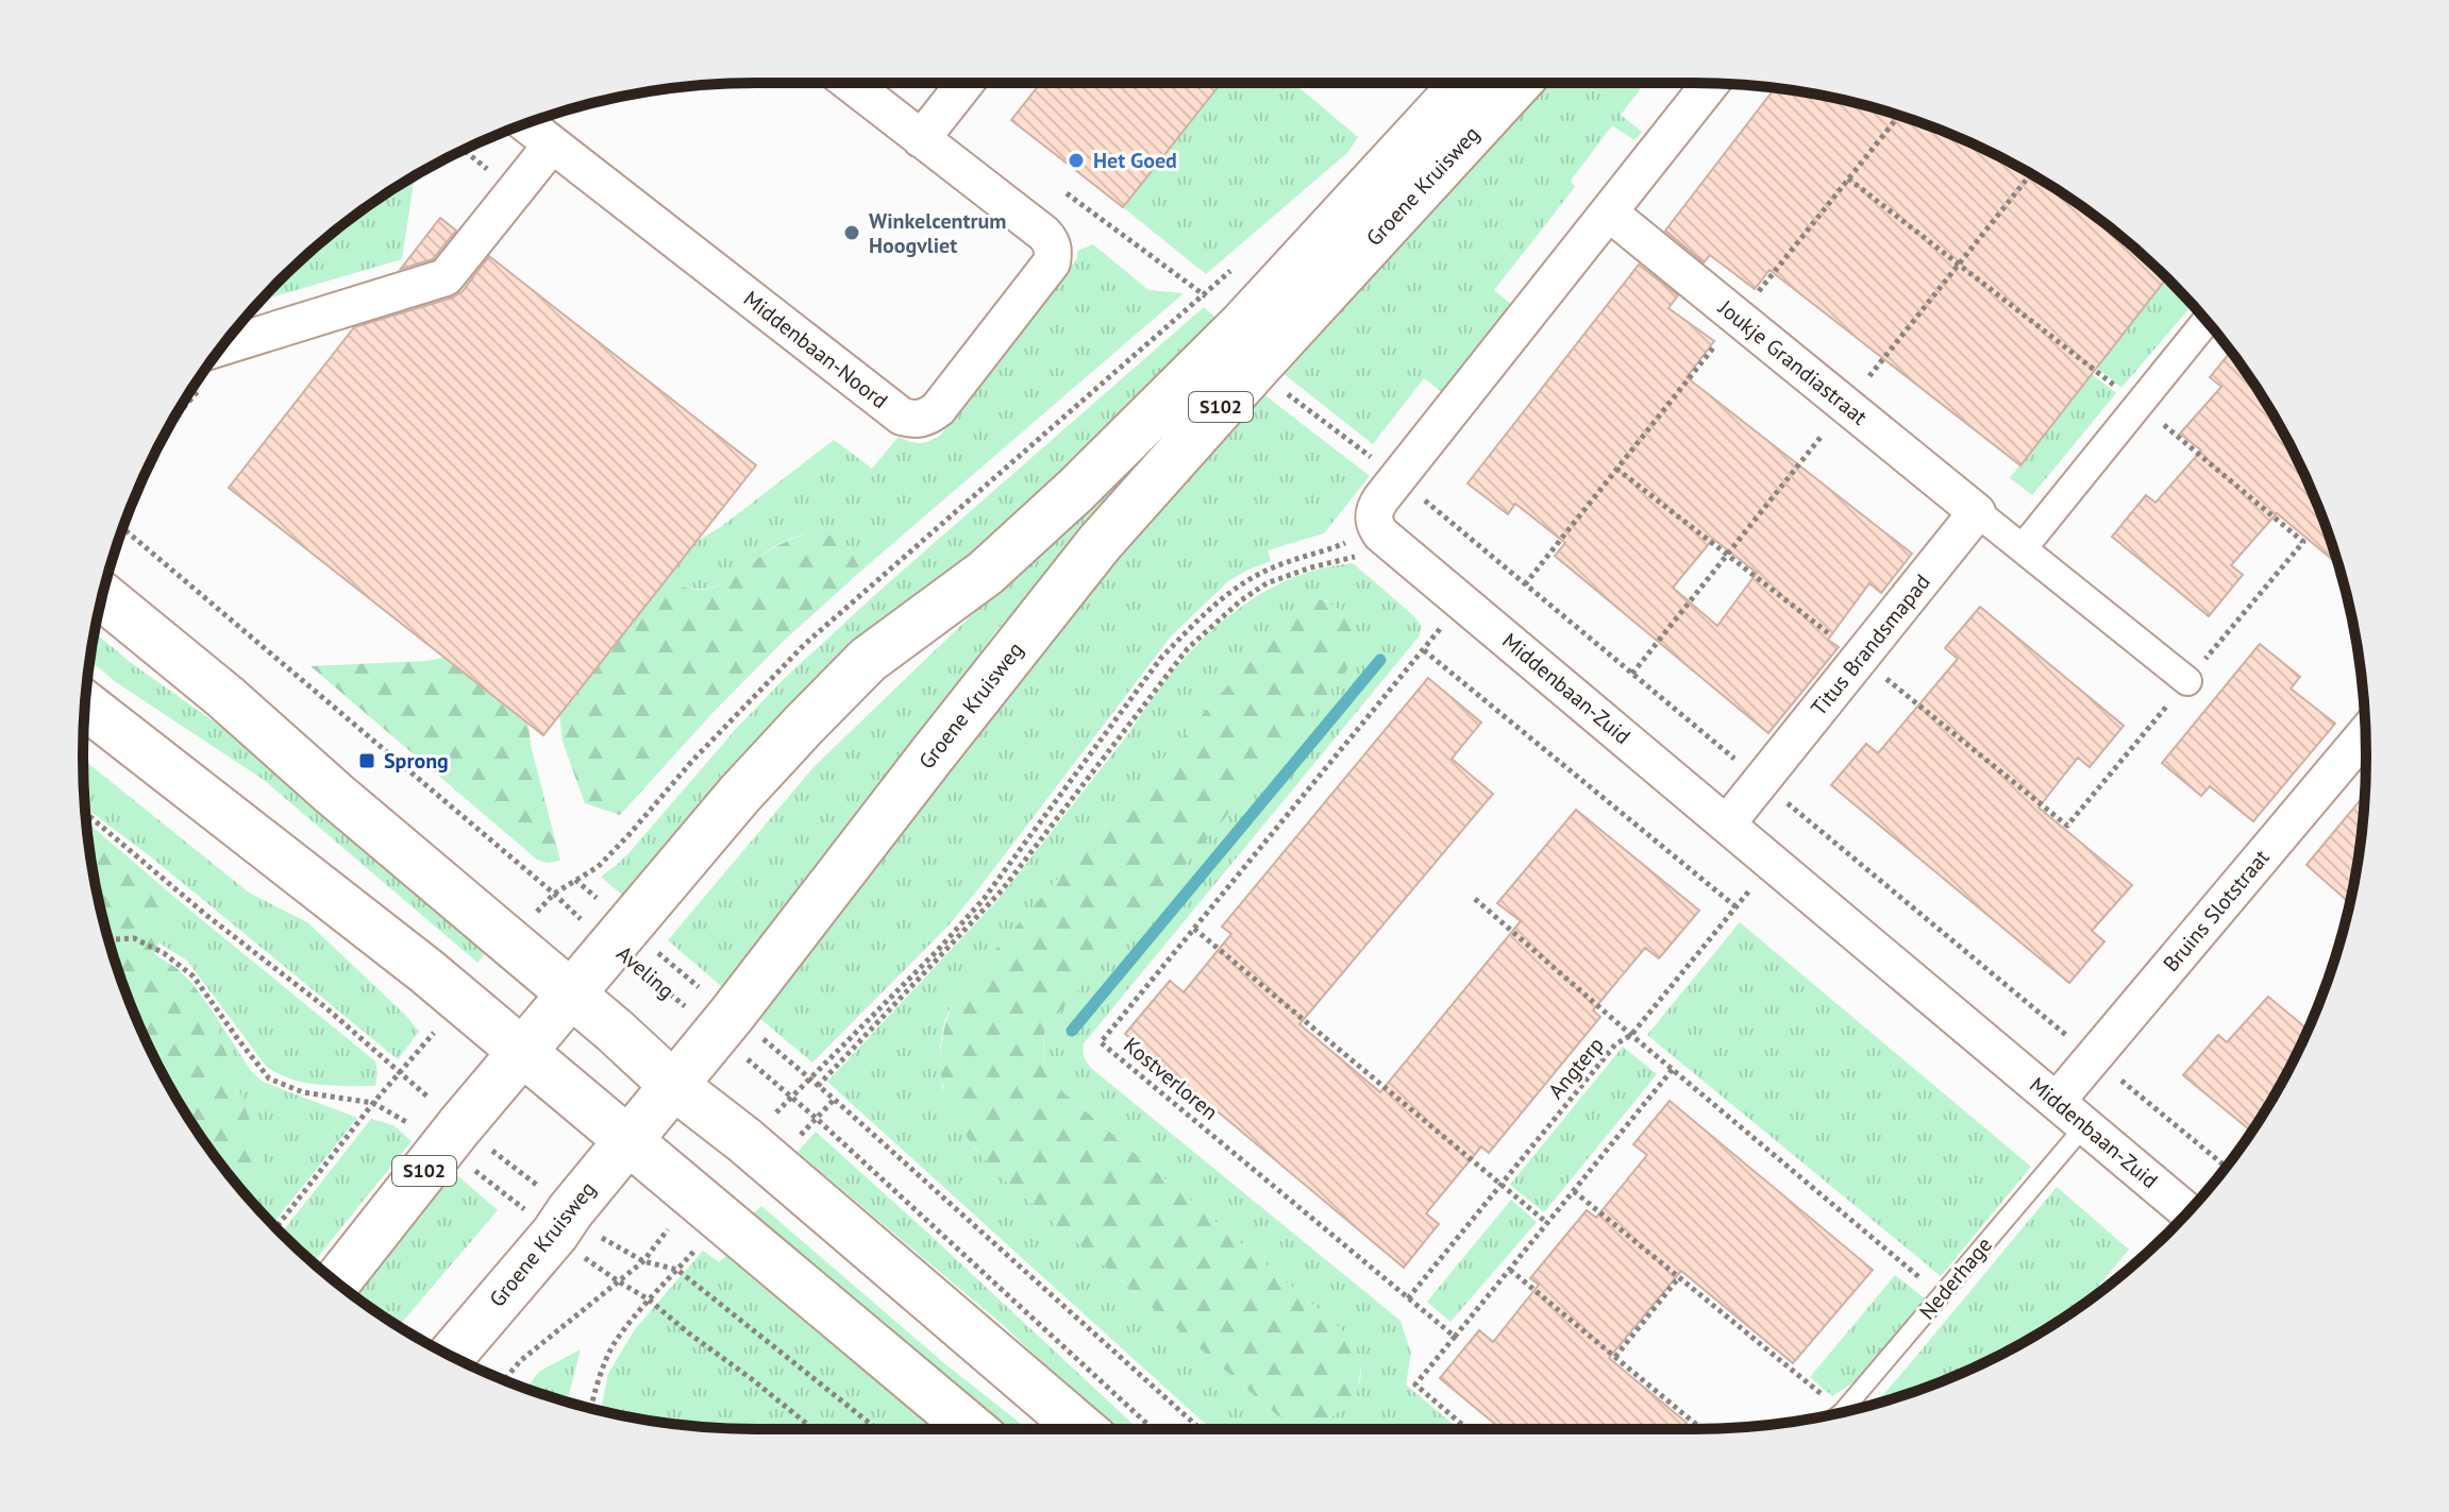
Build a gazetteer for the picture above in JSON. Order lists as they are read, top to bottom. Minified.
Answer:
{"streets":{"main road":["Groene Kruisweg","S102"],"street":["Middenbaan-Noord","Joukje Grandiastraat","Titus Brandsmapad","Middenbaan-Zuid","Bruins Slotstraat"],"lane":["Nederhage"],"path":["Aveling","Angterp","Kostverloren"]},"crossings":[["Groene Kruisweg","Aveling"],["Joukje Grandiastraat","Titus Brandsmapad"],["Titus Brandsmapad","Middenbaan-Zuid"],["Middenbaan-Zuid","Bruins Slotstraat"],["Middenbaan-Zuid","Angterp"],["Middenbaan-Zuid","Nederhage"],["Angterp","Kostverloren"]],"places":{"other":["Het Goed","Winkelcentrum Hoogvliet"],"transit":["Sprong"]}}
